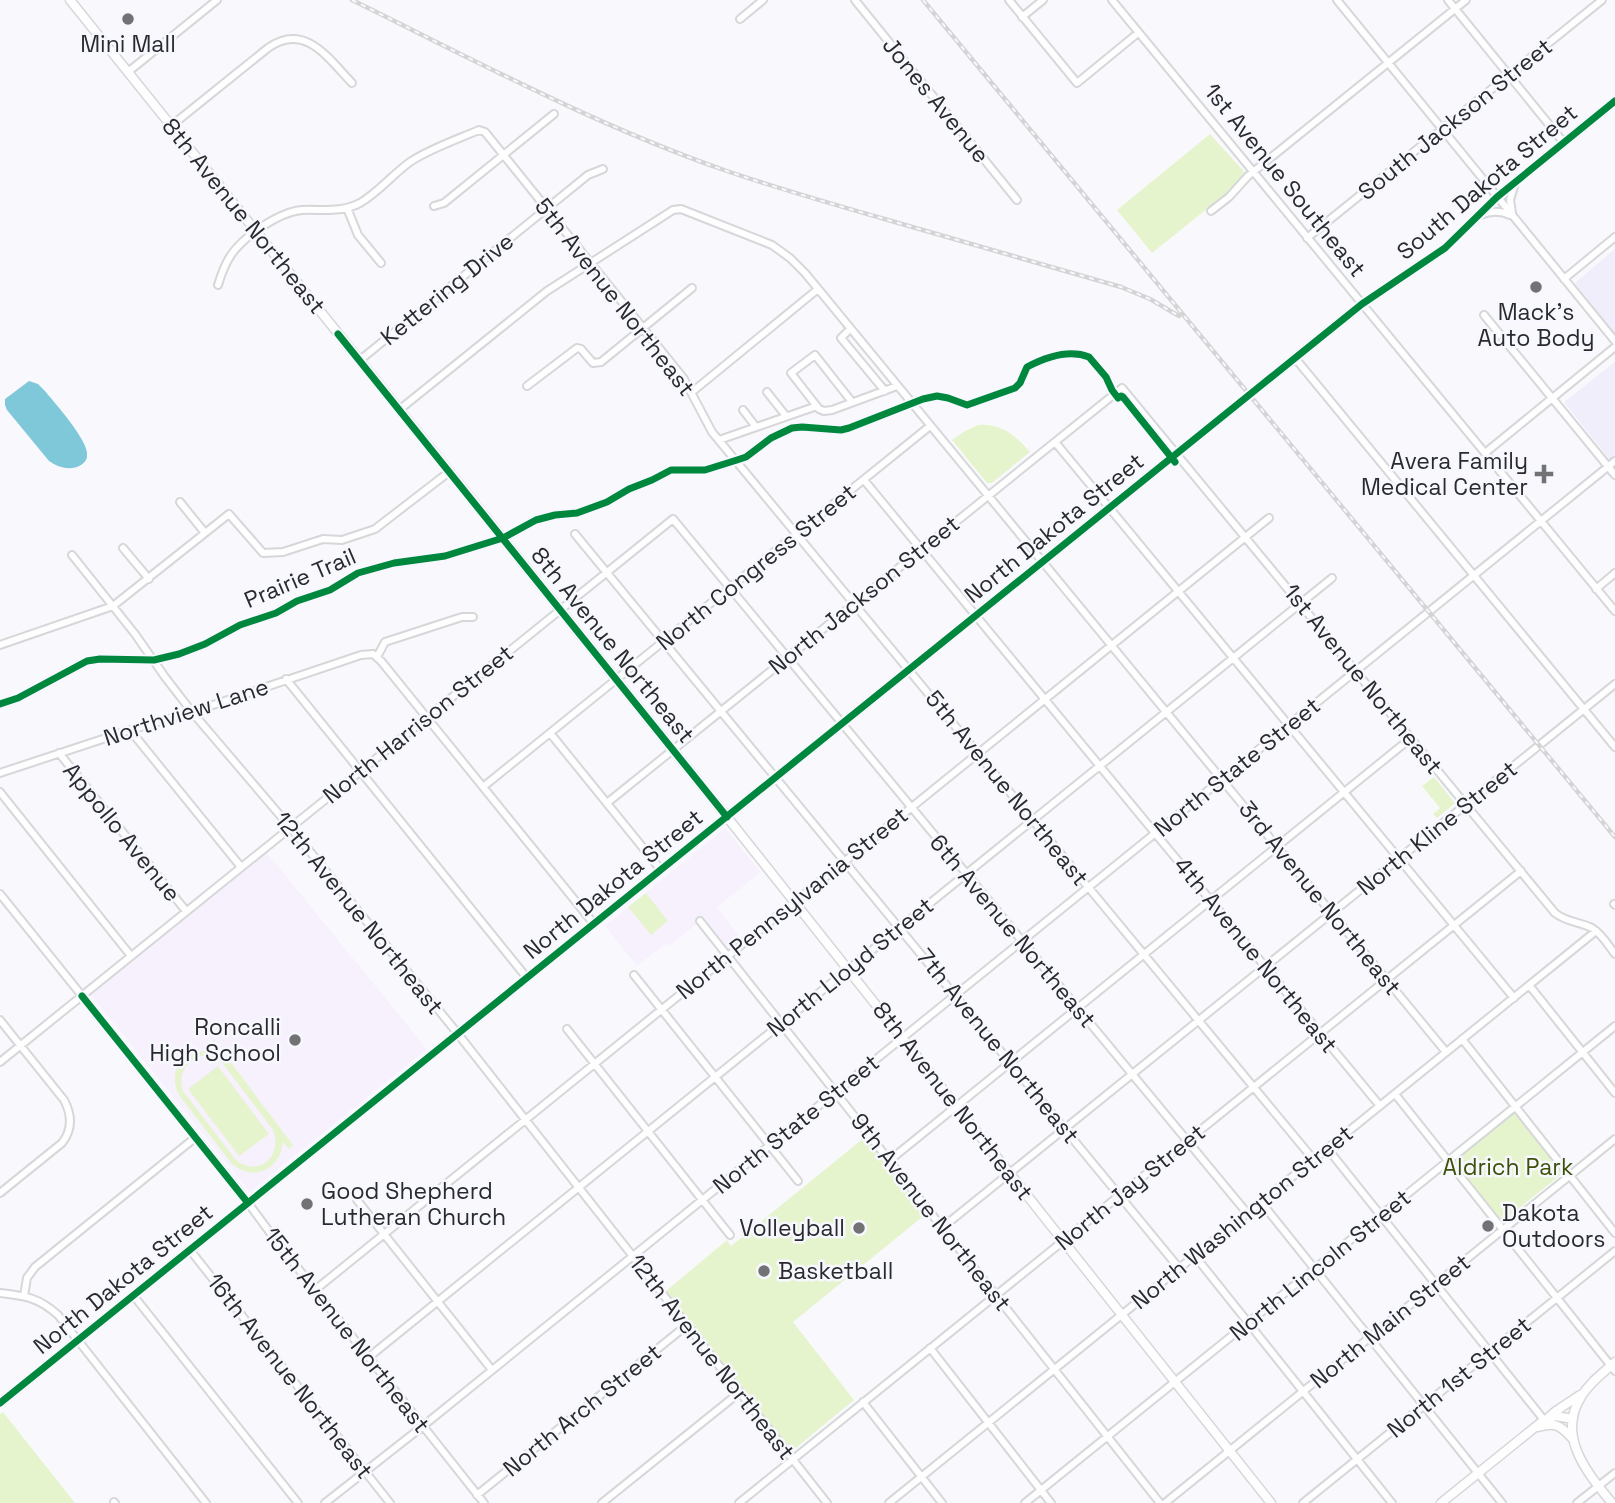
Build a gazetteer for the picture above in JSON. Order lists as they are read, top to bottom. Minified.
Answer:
{"streets":{"main road":["8th Avenue Northeast"],"street":["Jones Avenue","South Jackson Street","1st Avenue Southeast","South Dakota Street","Kettering Drive","5th Avenue Northeast","North Dakota Street","North Congress Street","North Jackson Street","1st Avenue Northeast","Northview Lane","North Harrison Street","North State Street","North Kline Street","Appollo Avenue","3rd Avenue Northeast","North Pennsylvania Street","12th Avenue Northeast","6th Avenue Northeast","4th Avenue Northeast","North Lloyd Street","7th Avenue Northeast","North Jay Street","9th Avenue Northeast","North Washington Street","North Lincoln Street","North Main Street","15th Avenue Northeast","16th Avenue Northeast","North 1st Street","North Arch Street"],"cycle path":["Prairie Trail"]},"crossings":[["South Jackson Street","1st Avenue Southeast"],["1st Avenue Southeast","South Dakota Street"],["1st Avenue Southeast","North State Street"],["South Dakota Street","North Dakota Street"],["8th Avenue Northeast","Kettering Drive"],["8th Avenue Northeast","North Dakota Street"],["8th Avenue Northeast","North Congress Street"],["8th Avenue Northeast","North Jackson Street"],["8th Avenue Northeast","North Harrison Street"],["8th Avenue Northeast","North State Street"],["8th Avenue Northeast","North Kline Street"],["8th Avenue Northeast","North Pennsylvania Street"],["8th Avenue Northeast","North Lloyd Street"],["8th Avenue Northeast","North Jay Street"],["8th Avenue Northeast","North Washington Street"],["8th Avenue Northeast","North Lincoln Street"],["8th Avenue Northeast","North Main Street"],["Kettering Drive","5th Avenue Northeast"],["5th Avenue Northeast","North Dakota Street"],["5th Avenue Northeast","North Congress Street"],["5th Avenue Northeast","North Jackson Street"],["5th Avenue Northeast","North State Street"],["5th Avenue Northeast","North Kline Street"],["5th Avenue Northeast","3rd Avenue Northeast"],["5th Avenue Northeast","North Pennsylvania Street"],["5th Avenue Northeast","North Lloyd Street"],["5th Avenue Northeast","North Jay Street"],["5th Avenue Northeast","North Washington Street"],["North Dakota Street","1st Avenue Northeast"],["North Dakota Street","3rd Avenue Northeast"],["North Dakota Street","12th Avenue Northeast"],["North Dakota Street","6th Avenue Northeast"],["North Dakota Street","4th Avenue Northeast"],["North Dakota Street","7th Avenue Northeast"],["North Dakota Street","15th Avenue Northeast"],["North Dakota Street","16th Avenue Northeast"],["North Congress Street","3rd Avenue Northeast"],["North Congress Street","6th Avenue Northeast"],["North Congress Street","4th Avenue Northeast"],["North Congress Street","7th Avenue Northeast"],["North Jackson Street","1st Avenue Northeast"],["North Jackson Street","3rd Avenue Northeast"],["North Jackson Street","6th Avenue Northeast"],["North Jackson Street","4th Avenue Northeast"],["North Jackson Street","7th Avenue Northeast"],["1st Avenue Northeast","North State Street"],["1st Avenue Northeast","North Kline Street"],["1st Avenue Northeast","North Pennsylvania Street"],["1st Avenue Northeast","North Lloyd Street"],["1st Avenue Northeast","North Jay Street"],["1st Avenue Northeast","North Washington Street"],["Northview Lane","Appollo Avenue"],["Northview Lane","12th Avenue Northeast"],["North Harrison Street","Appollo Avenue"],["North Harrison Street","12th Avenue Northeast"],["North Harrison Street","6th Avenue Northeast"],["North Harrison Street","7th Avenue Northeast"],["North Harrison Street","15th Avenue Northeast"],["North State Street","3rd Avenue Northeast"],["North State Street","12th Avenue Northeast"],["North State Street","6th Avenue Northeast"],["North State Street","4th Avenue Northeast"],["North State Street","7th Avenue Northeast"],["North State Street","9th Avenue Northeast"],["North State Street","15th Avenue Northeast"],["North State Street","16th Avenue Northeast"],["North Kline Street","3rd Avenue Northeast"],["North Kline Street","6th Avenue Northeast"],["North Kline Street","4th Avenue Northeast"],["North Kline Street","7th Avenue Northeast"],["North Kline Street","9th Avenue Northeast"],["3rd Avenue Northeast","North Pennsylvania Street"],["3rd Avenue Northeast","North Lloyd Street"],["3rd Avenue Northeast","North Jay Street"],["3rd Avenue Northeast","North Washington Street"],["North Pennsylvania Street","12th Avenue Northeast"],["North Pennsylvania Street","6th Avenue Northeast"],["North Pennsylvania Street","4th Avenue Northeast"],["North Pennsylvania Street","7th Avenue Northeast"],["North Pennsylvania Street","9th Avenue Northeast"],["North Pennsylvania Street","15th Avenue Northeast"],["12th Avenue Northeast","North Lloyd Street"],["12th Avenue Northeast","North Jay Street"],["12th Avenue Northeast","North Arch Street"],["6th Avenue Northeast","North Lloyd Street"],["6th Avenue Northeast","North Jay Street"],["6th Avenue Northeast","North Washington Street"],["4th Avenue Northeast","North Lloyd Street"],["4th Avenue Northeast","North Jay Street"],["4th Avenue Northeast","North Washington Street"],["North Lloyd Street","7th Avenue Northeast"],["North Lloyd Street","9th Avenue Northeast"],["North Lloyd Street","15th Avenue Northeast"],["7th Avenue Northeast","North Jay Street"],["7th Avenue Northeast","North Washington Street"],["North Jay Street","9th Avenue Northeast"],["9th Avenue Northeast","North Washington Street"],["9th Avenue Northeast","North Lincoln Street"],["9th Avenue Northeast","North Main Street"],["15th Avenue Northeast","North Arch Street"]],"parks":["Aldrich Park"],"places":{"other":["Mini Mall","Mack's Auto Body","Roncalli High School","Good Shepherd Lutheran Church","Dakota Outdoors","Volleyball","Basketball"],"health":["Avera Family Medical Center"]}}
